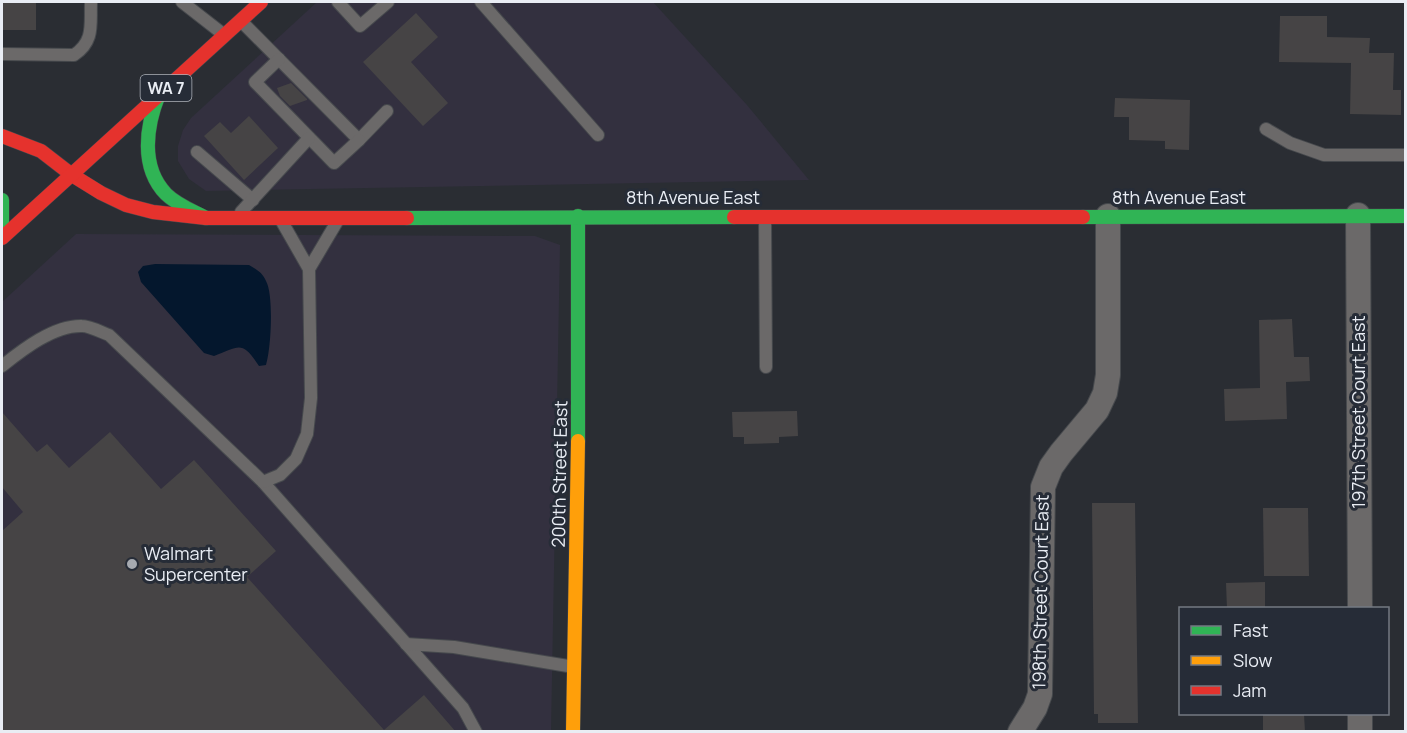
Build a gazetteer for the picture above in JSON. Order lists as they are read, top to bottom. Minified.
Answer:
{"streets":{"street":["WA 7","8th Avenue East","197th Street Court East","200th Street East","198th Street Court East"]},"crossings":[["WA 7","8th Avenue East"],["8th Avenue East","197th Street Court East"],["8th Avenue East","200th Street East"],["8th Avenue East","198th Street Court East"]],"places":["Walmart Supercenter"],"legend":["Fast","Slow","Jam"]}
